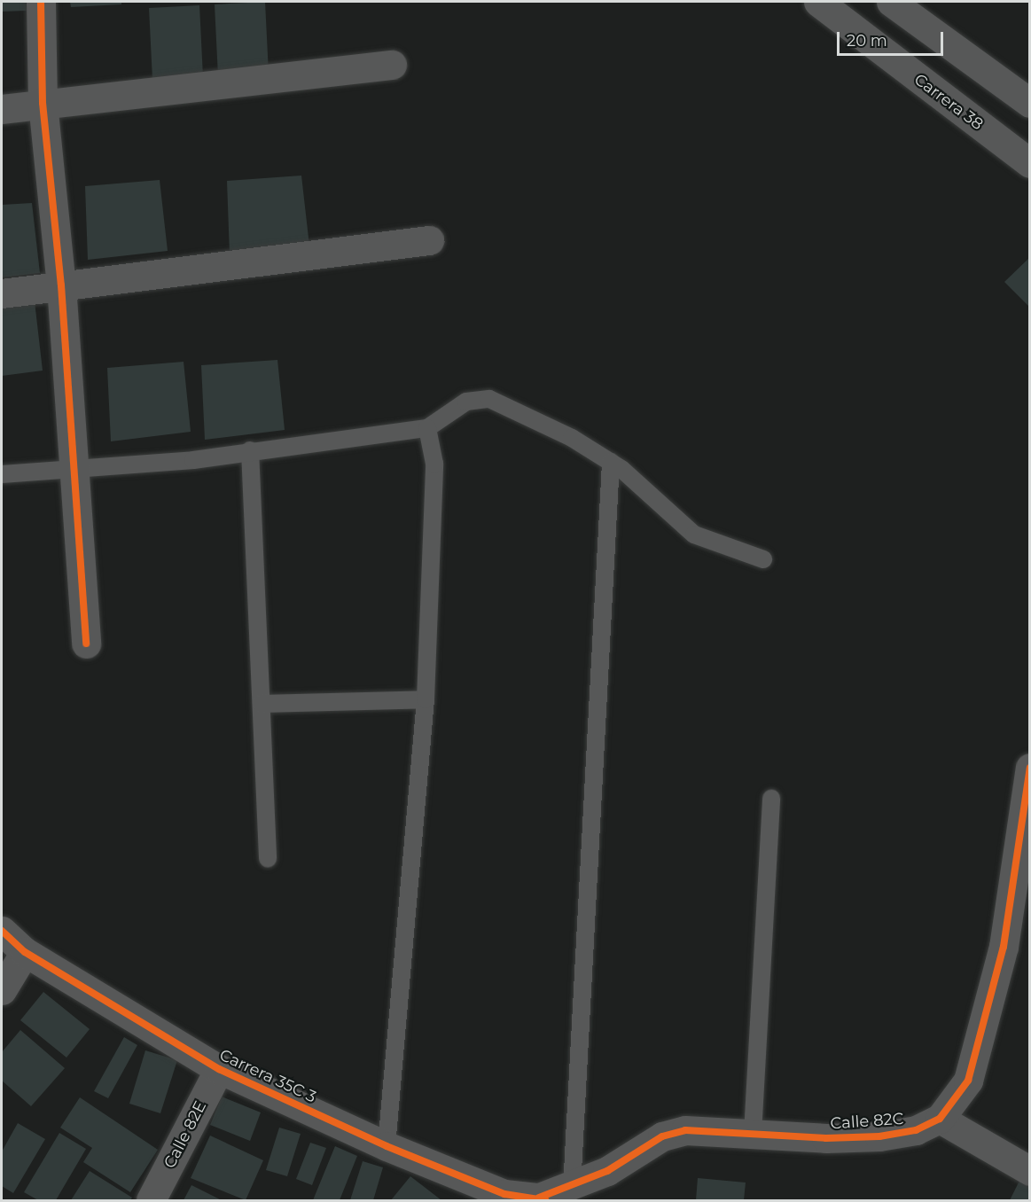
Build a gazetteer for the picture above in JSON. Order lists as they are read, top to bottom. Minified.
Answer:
{"streets":{"street":["Carrera 38","Carrera 35C 3","Calle 82C","Calle 82E"]},"crossings":[["Carrera 35C 3","Calle 82C"],["Carrera 35C 3","Calle 82E"]],"scale_bar":"20 m"}
